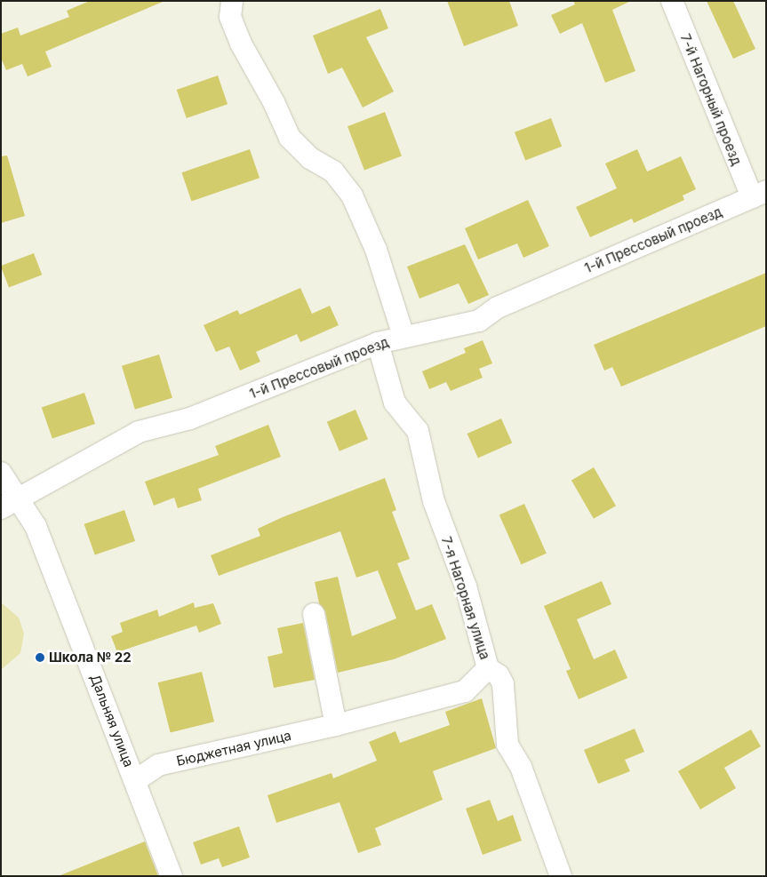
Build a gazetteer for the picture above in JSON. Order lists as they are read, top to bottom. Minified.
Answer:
{"streets":{"street":["7-й Нагорный проезд","1-й Прессовый проезд","7-я Нагорная улица","Дальняя улица","Бюджетная улица"]},"crossings":[["7-й Нагорный проезд","1-й Прессовый проезд"],["1-й Прессовый проезд","7-я Нагорная улица"],["1-й Прессовый проезд","Дальняя улица"],["7-я Нагорная улица","Бюджетная улица"],["Дальняя улица","Бюджетная улица"]],"places":["Школа № 22"]}
